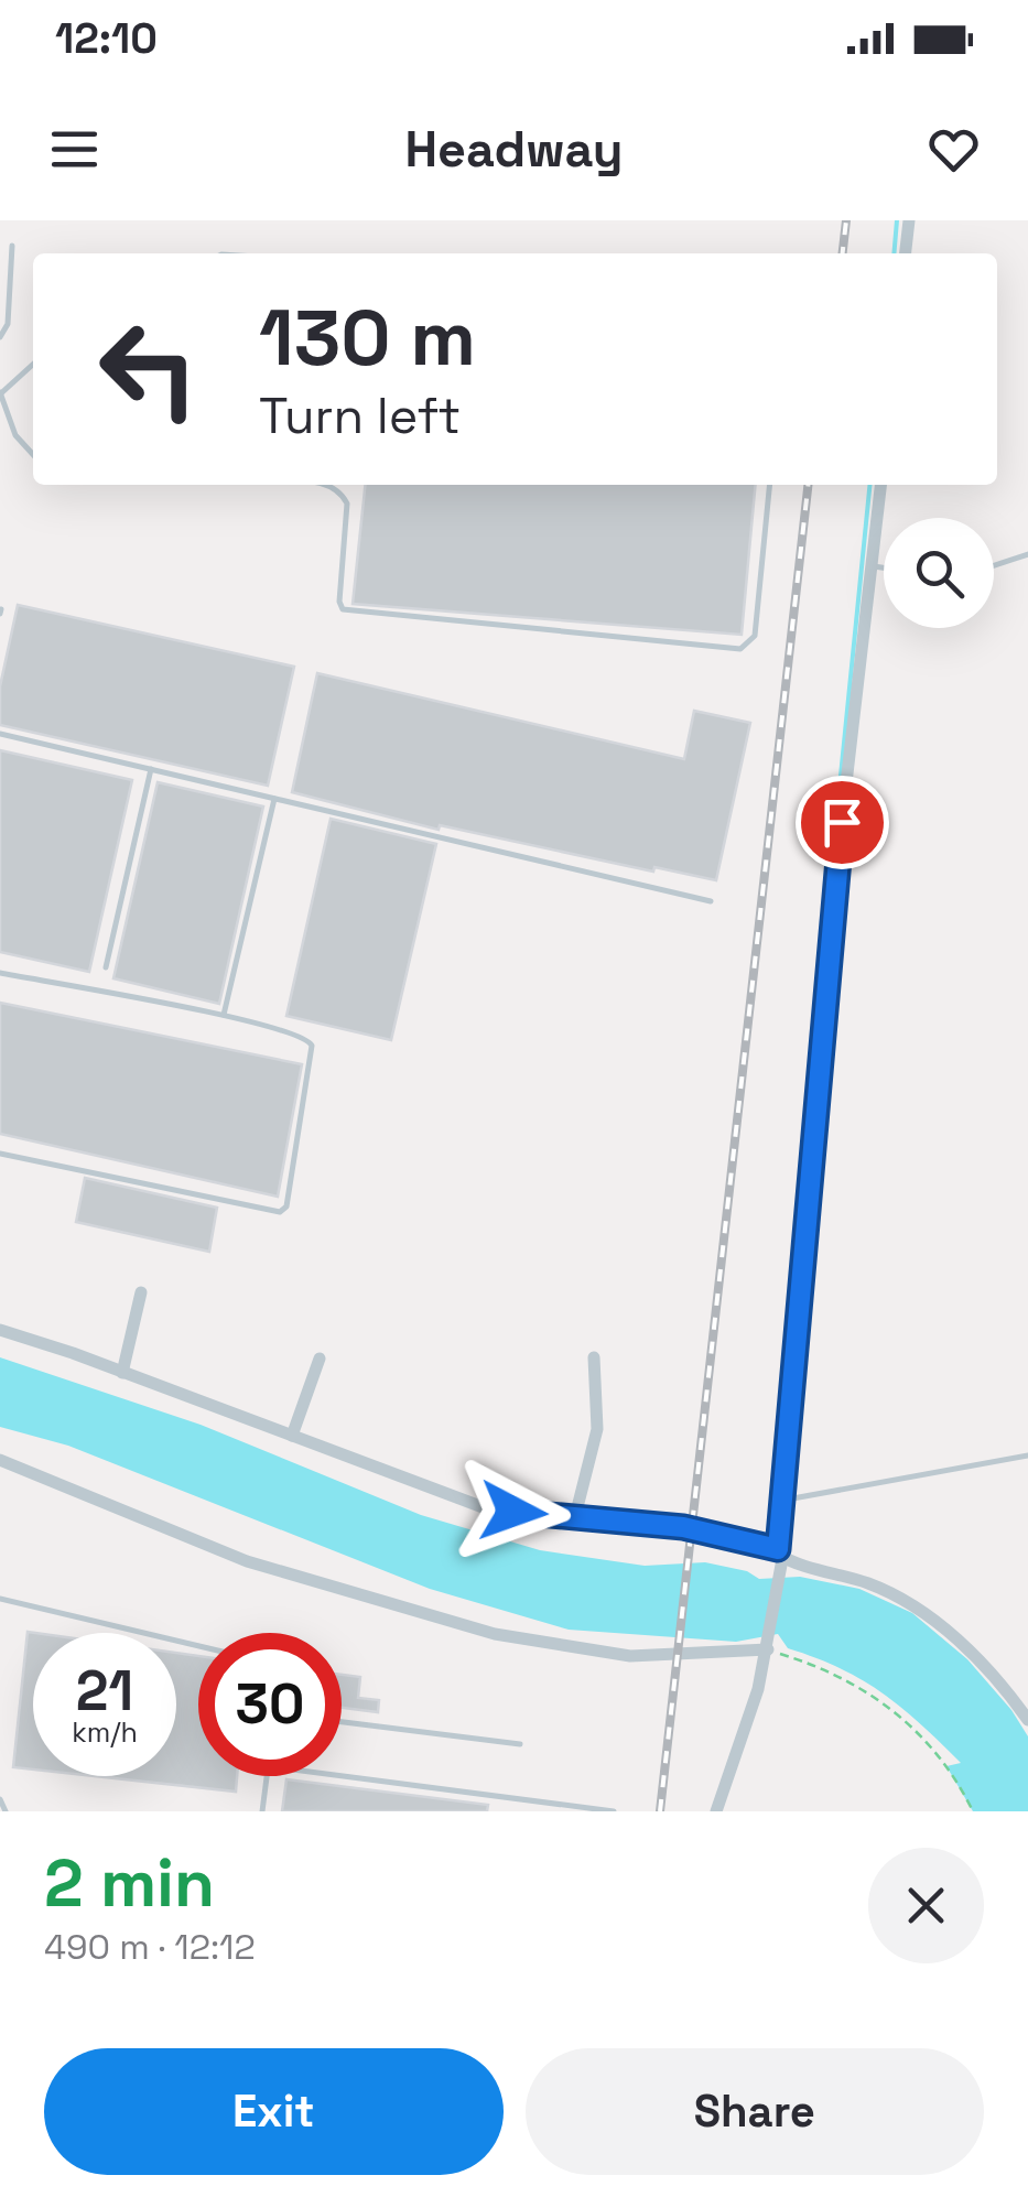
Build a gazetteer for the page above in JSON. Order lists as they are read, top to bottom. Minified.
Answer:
{"page":{"status":"12:10","header":"Headway","turn":["130 m","Turn left"],"speed":"21 km/h","limit":"30","heading":["2 min","490 m · 12:12"],"buttons":["Exit","Share"]}}
